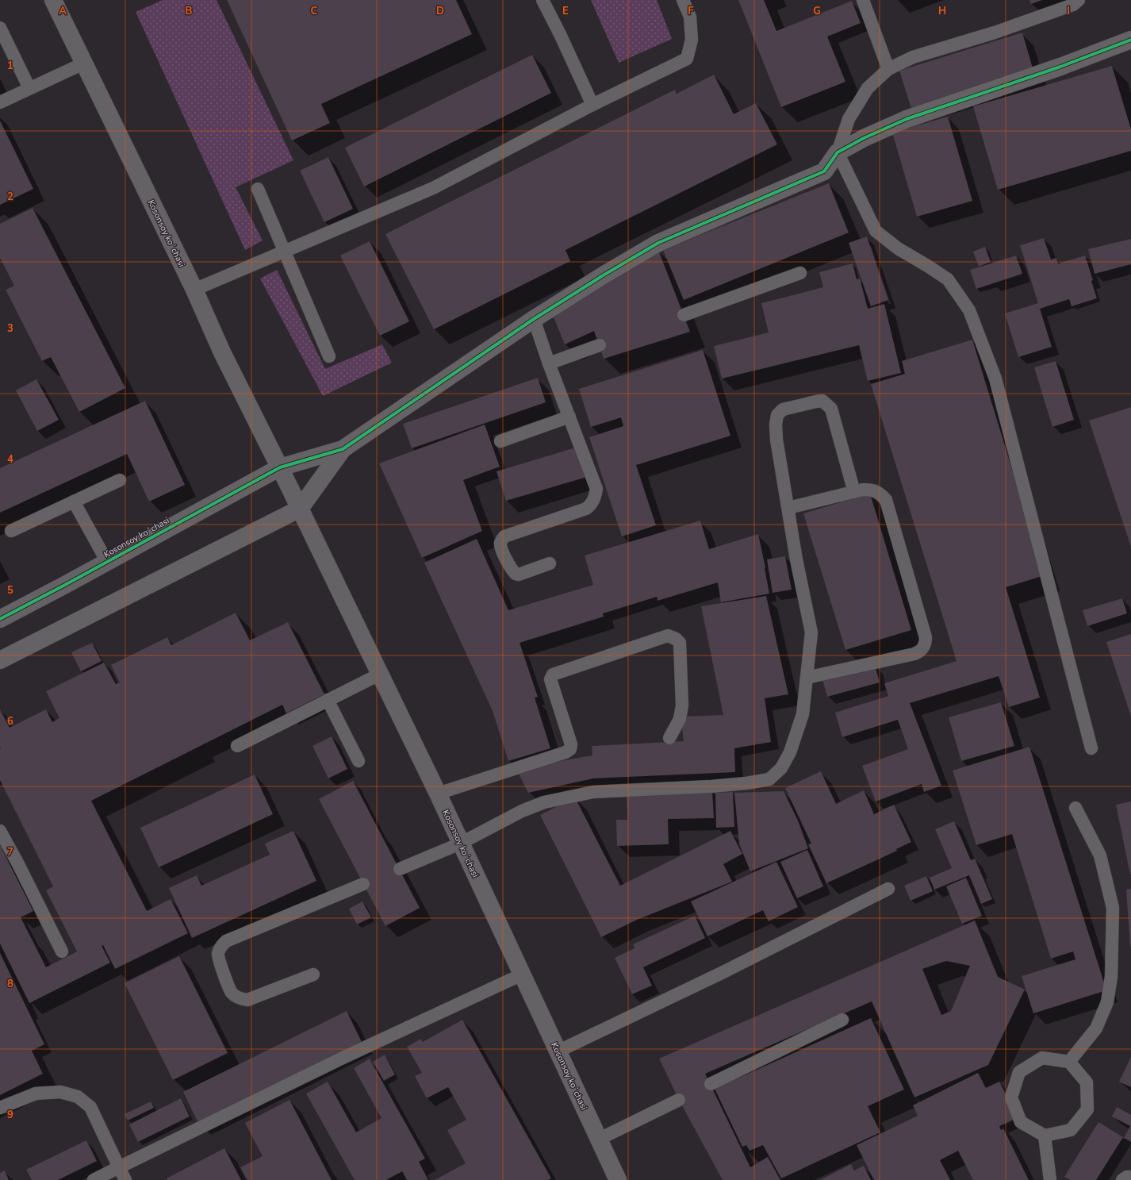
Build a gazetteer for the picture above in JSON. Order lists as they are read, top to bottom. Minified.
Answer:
{"streets":{"street":["Kosonsoy koʻchasi"]},"grid":{"columns":["A","B","C","D","E","F","G","H","I"],"rows":["1","2","3","4","5","6","7","8","9"]}}
